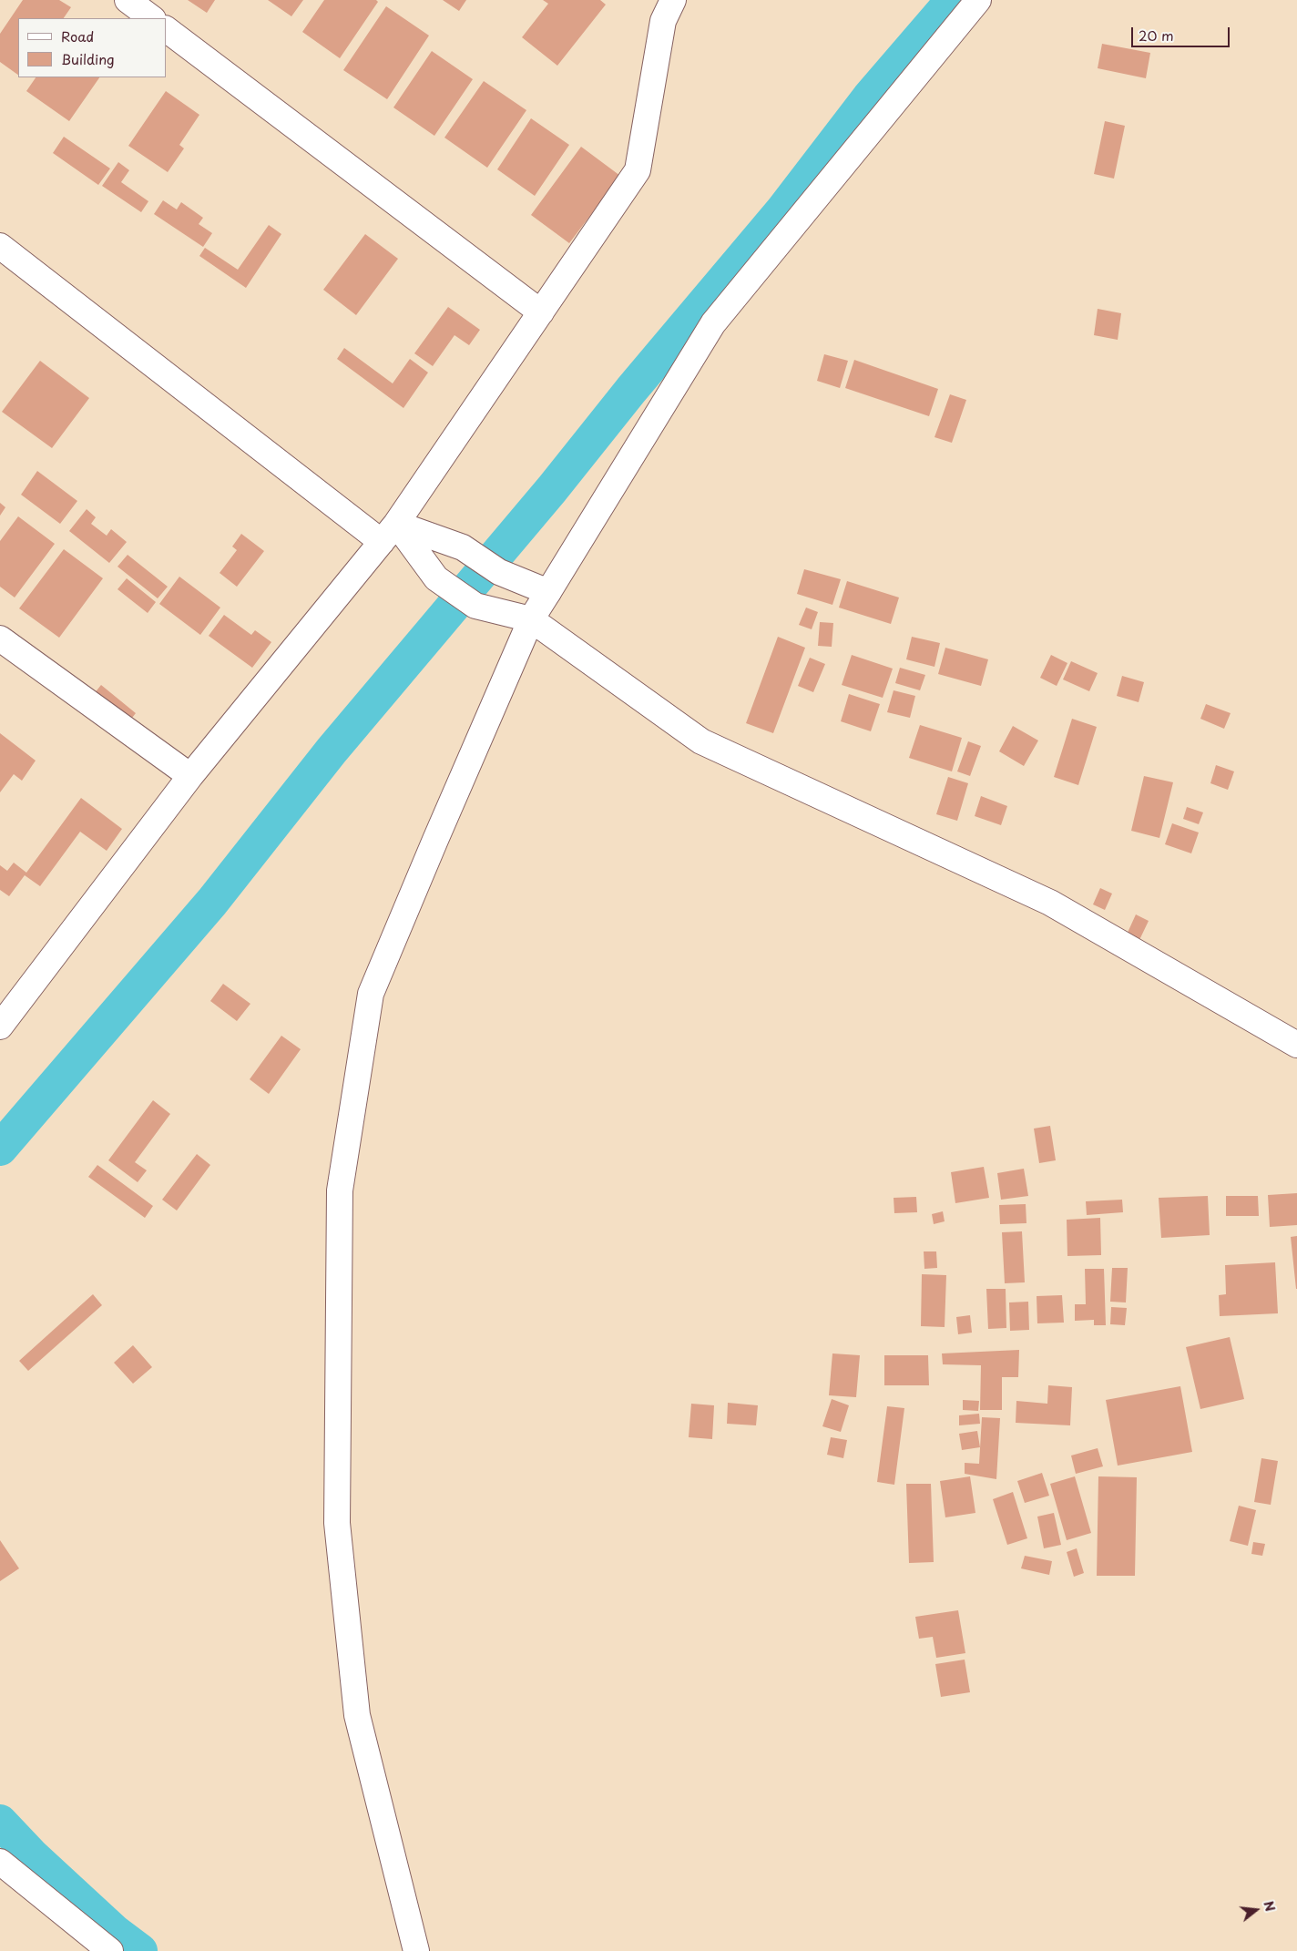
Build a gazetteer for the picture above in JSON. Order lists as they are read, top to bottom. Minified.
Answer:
{"legend":["Road","Building"],"scale_bar":"20 m","north":"right"}
